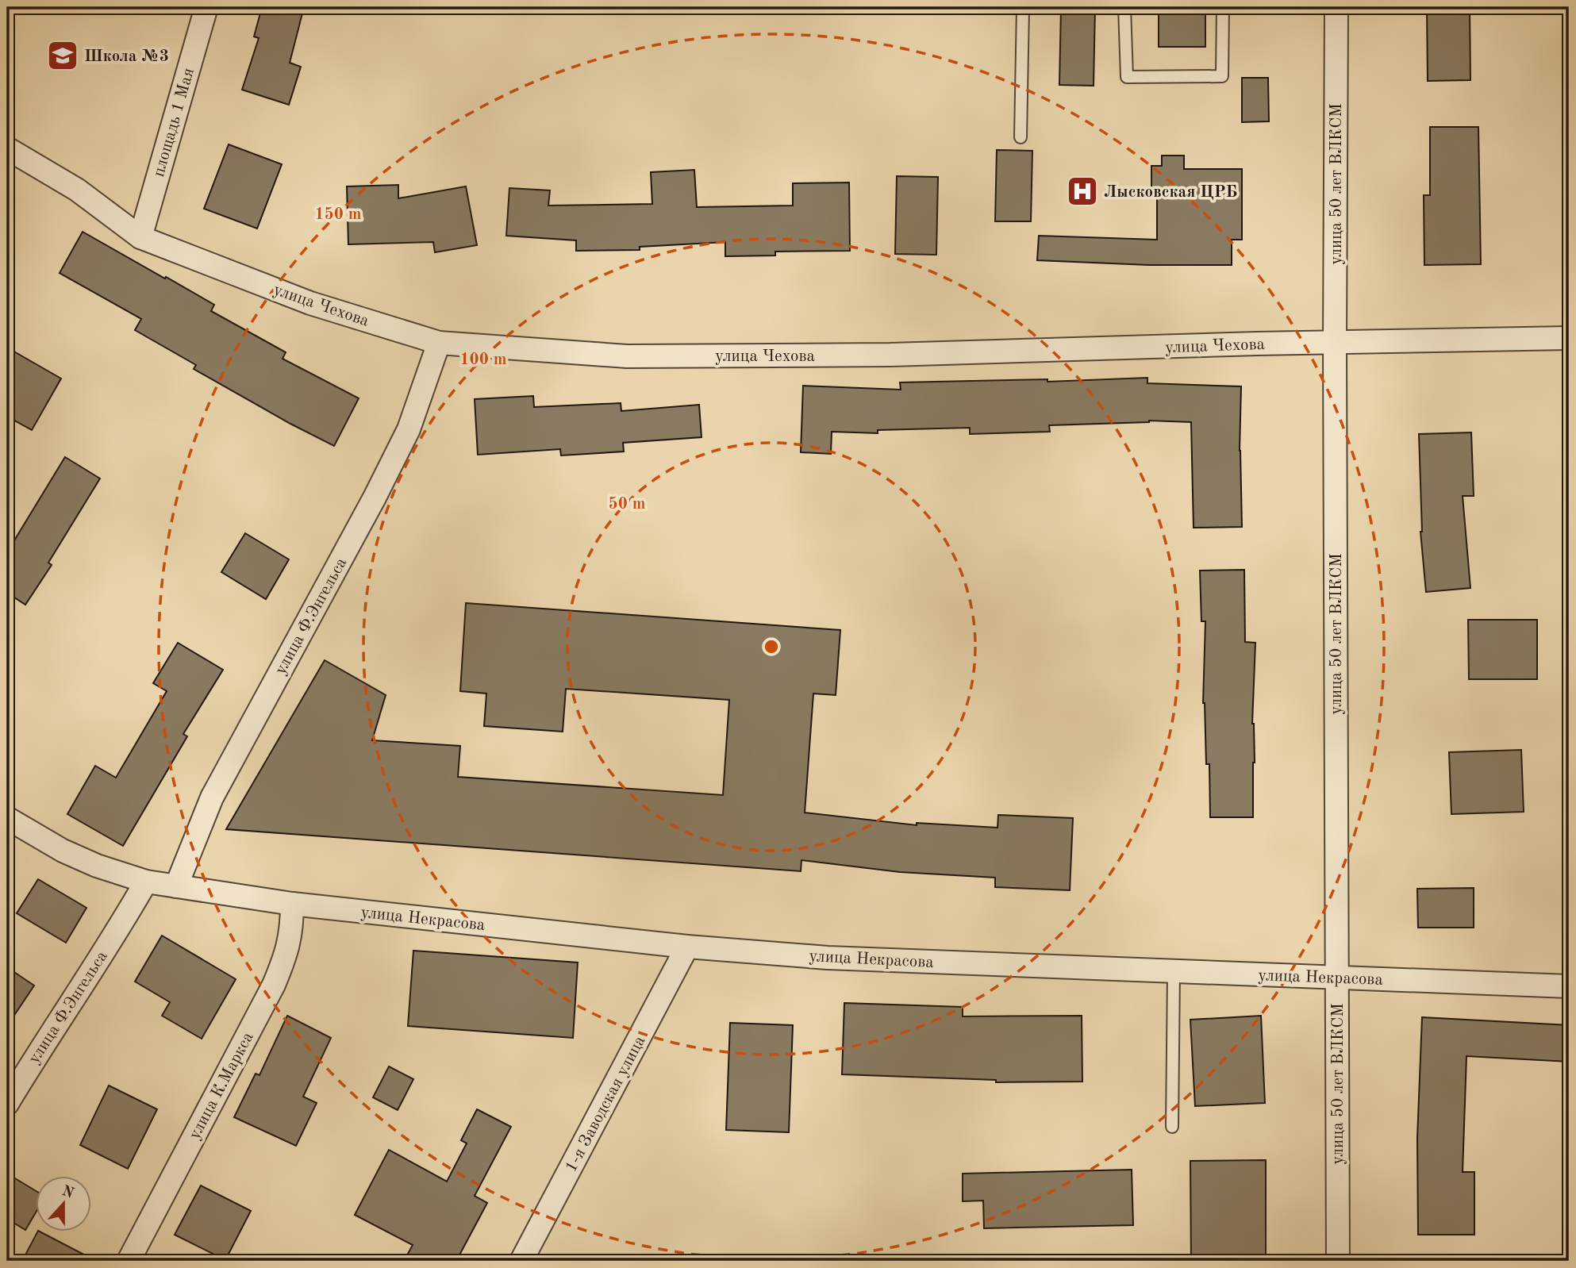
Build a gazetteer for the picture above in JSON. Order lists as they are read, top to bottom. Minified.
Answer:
{"streets":{"street":["площадь 1 Мая","улица 50 лет ВЛКСМ","улица Чехова","улица Ф.Энгельса","улица Некрасова","улица К.Маркса","1-я Заводская улица"]},"crossings":[["площадь 1 Мая","улица Чехова"],["улица 50 лет ВЛКСМ","улица Чехова"],["улица 50 лет ВЛКСМ","улица Некрасова"],["улица Чехова","улица Ф.Энгельса"],["улица Ф.Энгельса","улица Некрасова"],["улица Некрасова","улица К.Маркса"],["улица Некрасова","1-я Заводская улица"]],"places":{"school or university":["Школа №3"],"hospital":["Лысковская ЦРБ"]},"north":"top","rings":["150 m","100 m","50 m"]}
